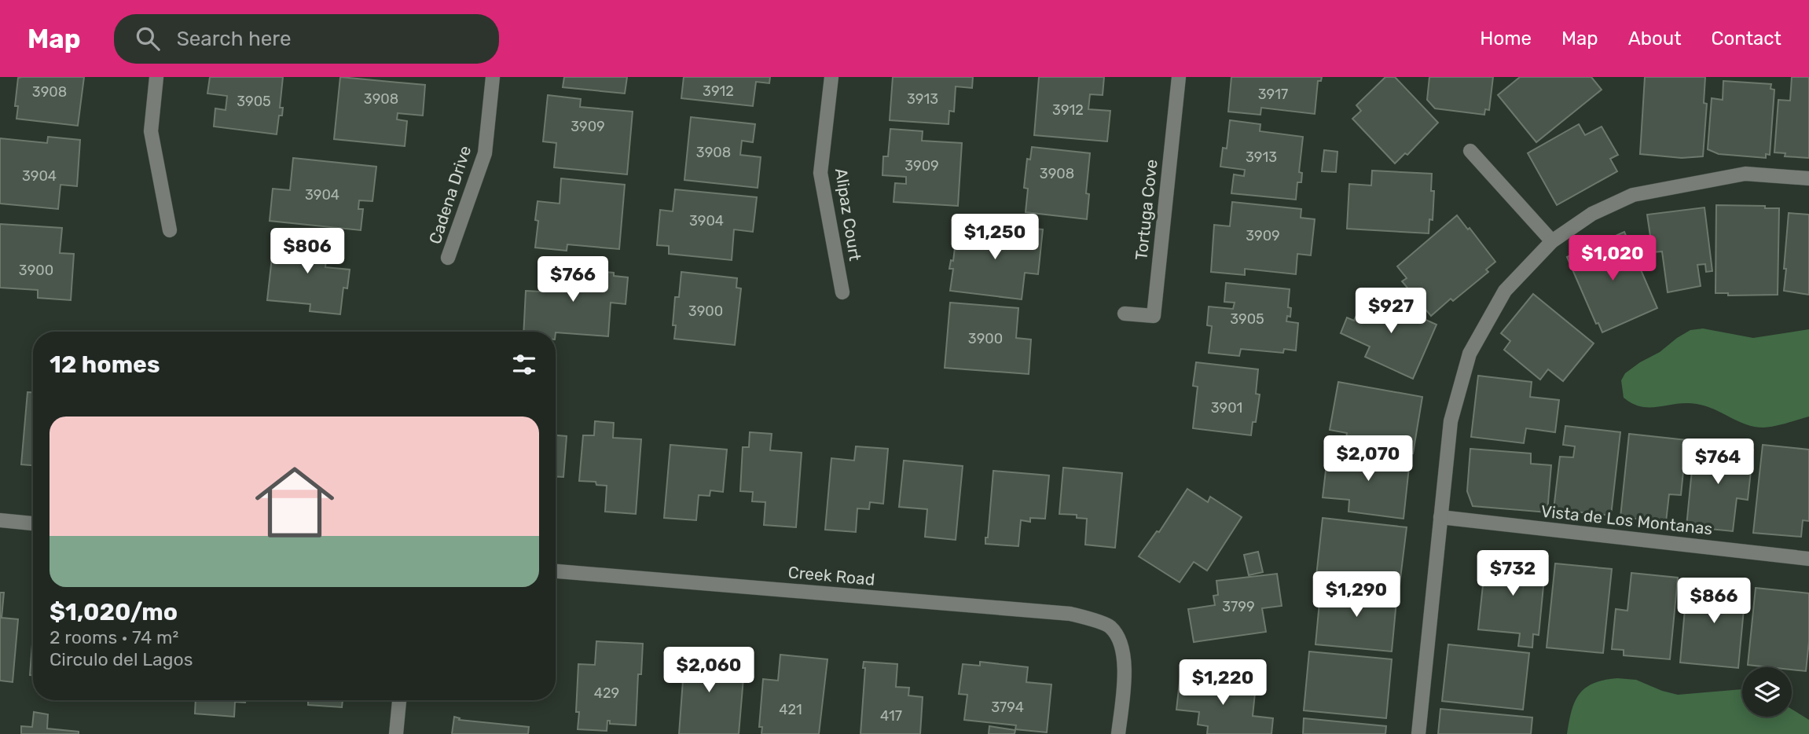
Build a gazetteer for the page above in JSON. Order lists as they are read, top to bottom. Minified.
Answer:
{"streets":{"street":["Cadena Drive","Tortuga Cove","Alipaz Court","Vista de Los Montanas","Creek Road"]},"house_numbers":["3912","3908","3917","3908","3913","3905","3912","3909","3908","3913","3909","3908","3904","3904","3904","3909","3900","3900","3905","3900","3901","3799","429","3794","421","417"],"page":{"header":"Map","search":"Search here","nav":["Home","Map","About","Contact"],"price":["$1,250","$806","$1,020","$766","$927","$2,070","$764","$732","$1,290","$866","$2,060","$1,220"],"heading":"12 homes","list":[{"name":"$1,020/mo","note":"2 rooms · 74 m² · Circulo del Lagos"}]}}
